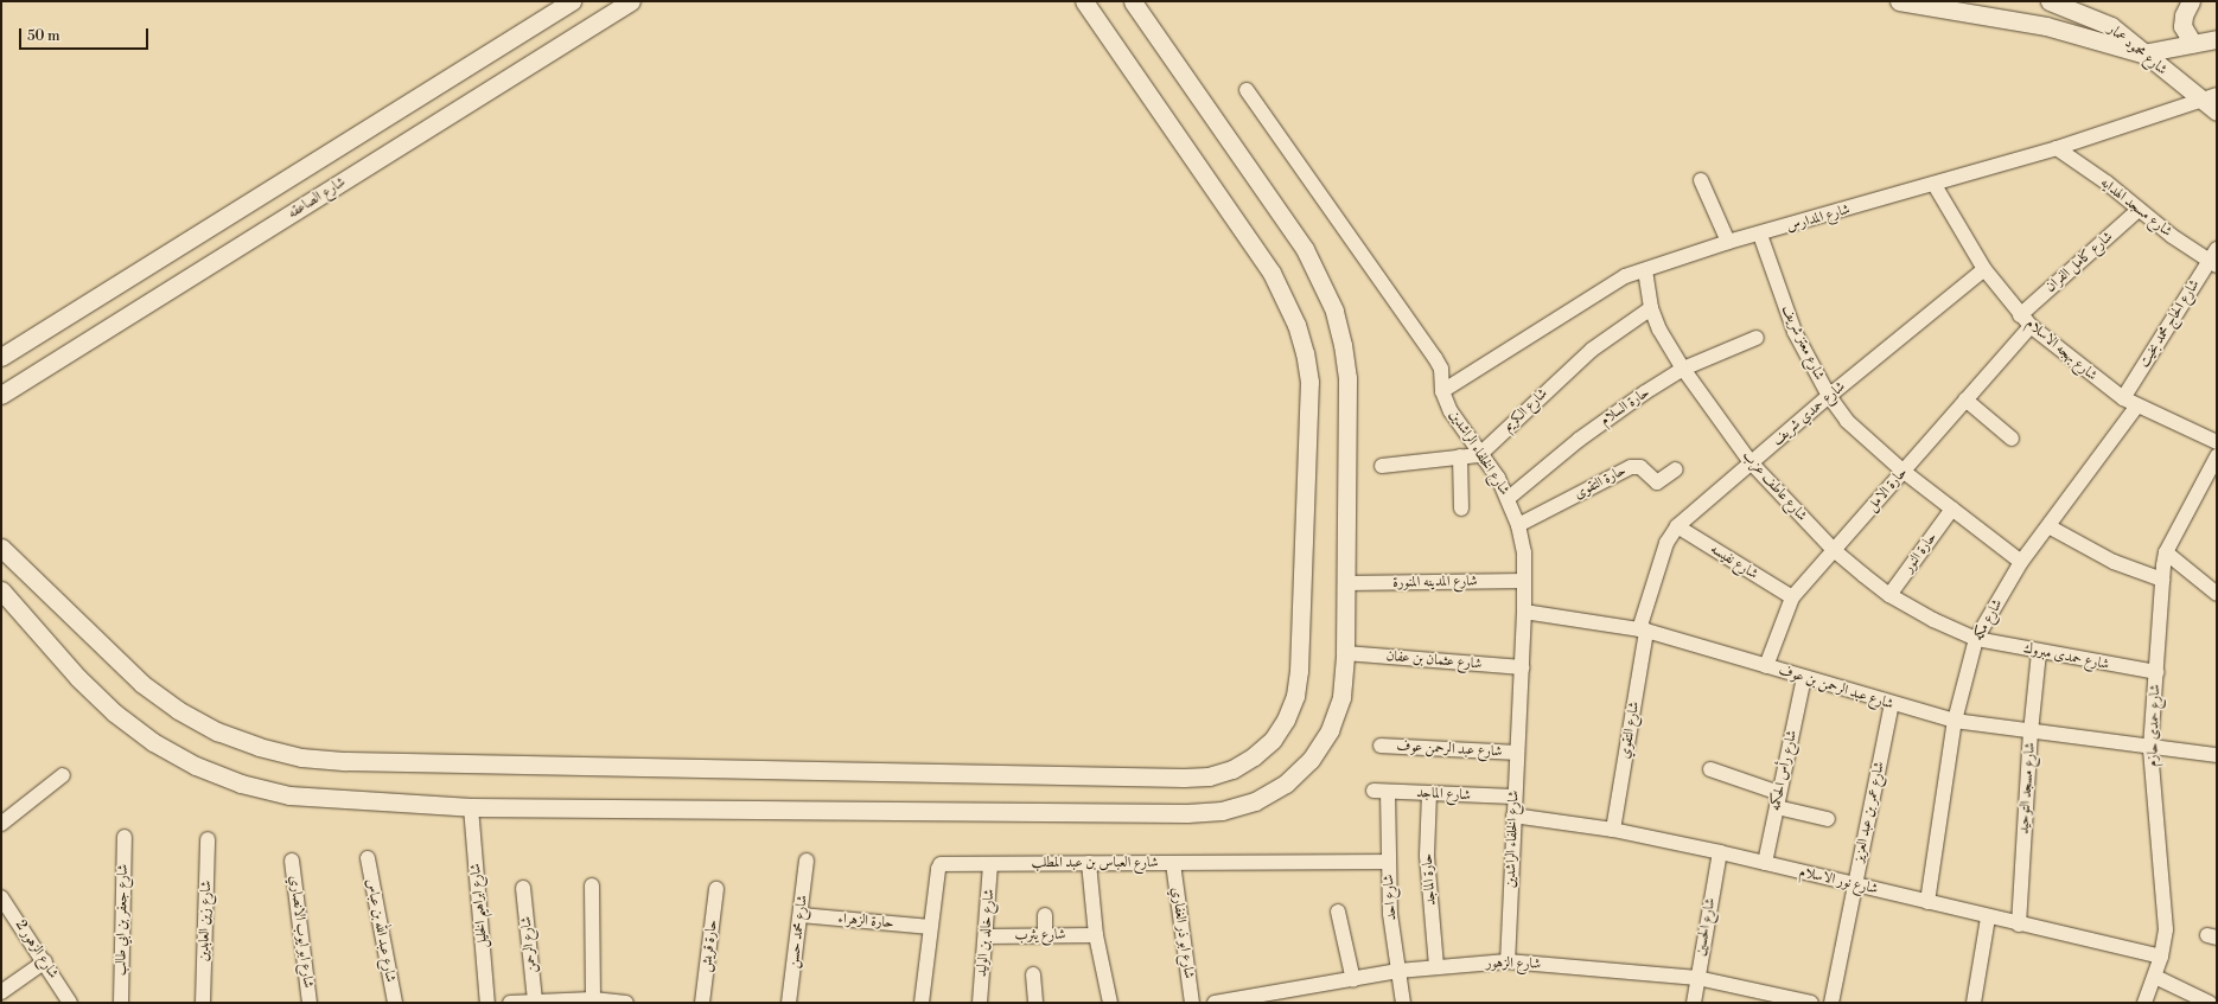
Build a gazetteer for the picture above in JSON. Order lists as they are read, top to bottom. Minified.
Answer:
{"streets":{"street":["شارع محمود عمار","شارع الصاعقه","شارع مسجد الهدايه","شارع المدارس","شارع كامل الفران","شارع الحاج محمد بخيت","شارع معتز شريف","شارع بهجه الاسلام","حارة السلام","شارع الكريم","شارع حمدي شريف","شارع الخلفاء الراشدين","حارة التقوى","شارع عاطف عزب","حارة الامل","حارة النور","شارع نفيسه","شارع المدينه المنورة","شارع مكه","شارع حمدى مبروك","شارع عثمان بن عفان","شارع عبد الرحمن بن عوف","شارع حمدى حازم","شارع التقوي","شارع عبد الرحمن عوف","شارع رأس الحكمه","شارع مسجد التوحيد","شارع الماجد","شارع عمر بن عبد العزيز","شارع العباس بن عبد المطلب","حارة الماجد","شارع نور الاسلام","شارع احد","شارع ابراهيم الخليل","شارع جعفر بن ابي طالب","شارع زين العابدين","حارة الزهراء","شارع الحسين","شارع عبد الله بن عباس","شارع ابو ايوب الانصاري","شارع محمد حسن","شارع خالد بن الوليد","شارع ابو ذر الغفاري","شارع يثرب","شارع الرحمن","حارة قريش","شارع الزهور 2","شارع الزهور"]},"crossings":[["شارع محمود عمار","شارع المدارس"],["شارع مسجد الهدايه","شارع المدارس"],["شارع مسجد الهدايه","شارع كامل الفران"],["شارع مسجد الهدايه","شارع الحاج محمد بخيت"],["شارع المدارس","شارع معتز شريف"],["شارع المدارس","شارع بهجه الاسلام"],["شارع المدارس","شارع الخلفاء الراشدين"],["شارع المدارس","شارع عاطف عزب"],["شارع كامل الفران","شارع بهجه الاسلام"],["شارع الحاج محمد بخيت","شارع بهجه الاسلام"],["شارع معتز شريف","شارع حمدي شريف"],["شارع معتز شريف","حارة الامل"],["شارع معتز شريف","حارة النور"],["شارع معتز شريف","شارع مكه"],["شارع بهجه الاسلام","شارع حمدي شريف"],["شارع بهجه الاسلام","حارة الامل"],["شارع بهجه الاسلام","شارع مكه"],["حارة السلام","شارع الخلفاء الراشدين"],["حارة السلام","شارع عاطف عزب"],["شارع الكريم","شارع الخلفاء الراشدين"],["شارع الكريم","شارع عاطف عزب"],["شارع حمدي شريف","شارع عاطف عزب"],["شارع حمدي شريف","شارع نفيسه"],["شارع حمدي شريف","شارع عبد الرحمن بن عوف"],["شارع حمدي شريف","شارع التقوي"],["شارع الخلفاء الراشدين","حارة التقوى"],["شارع الخلفاء الراشدين","شارع المدينه المنورة"],["شارع الخلفاء الراشدين","شارع عثمان بن عفان"],["شارع الخلفاء الراشدين","شارع عبد الرحمن بن عوف"],["شارع الخلفاء الراشدين","شارع عبد الرحمن عوف"],["شارع الخلفاء الراشدين","شارع الماجد"],["شارع الخلفاء الراشدين","شارع نور الاسلام"],["شارع الخلفاء الراشدين","شارع الزهور"],["شارع عاطف عزب","حارة الامل"],["شارع عاطف عزب","حارة النور"],["شارع عاطف عزب","شارع مكه"],["شارع عاطف عزب","شارع حمدى مبروك"],["حارة الامل","شارع نفيسه"],["حارة الامل","شارع عبد الرحمن بن عوف"],["شارع مكه","شارع حمدى مبروك"],["شارع مكه","شارع عبد الرحمن بن عوف"],["شارع مكه","شارع نور الاسلام"],["شارع حمدى مبروك","شارع حمدى حازم"],["شارع حمدى مبروك","شارع مسجد التوحيد"],["شارع عبد الرحمن بن عوف","شارع حمدى حازم"],["شارع عبد الرحمن بن عوف","شارع التقوي"],["شارع عبد الرحمن بن عوف","شارع رأس الحكمه"],["شارع عبد الرحمن بن عوف","شارع مسجد التوحيد"],["شارع عبد الرحمن بن عوف","شارع عمر بن عبد العزيز"],["شارع حمدى حازم","شارع نور الاسلام"],["شارع التقوي","شارع نور الاسلام"],["شارع رأس الحكمه","شارع نور الاسلام"],["شارع مسجد التوحيد","شارع نور الاسلام"],["شارع الماجد","حارة الماجد"],["شارع الماجد","شارع احد"],["شارع عمر بن عبد العزيز","شارع نور الاسلام"],["شارع العباس بن عبد المطلب","شارع احد"],["شارع العباس بن عبد المطلب","حارة الزهراء"],["شارع العباس بن عبد المطلب","شارع خالد بن الوليد"],["شارع العباس بن عبد المطلب","شارع ابو ذر الغفاري"],["حارة الماجد","شارع الزهور"],["شارع نور الاسلام","شارع الحسين"],["شارع احد","شارع الزهور"],["حارة الزهراء","شارع محمد حسن"],["شارع الحسين","شارع الزهور"],["شارع خالد بن الوليد","شارع يثرب"]],"scale_bar":"50 m"}
